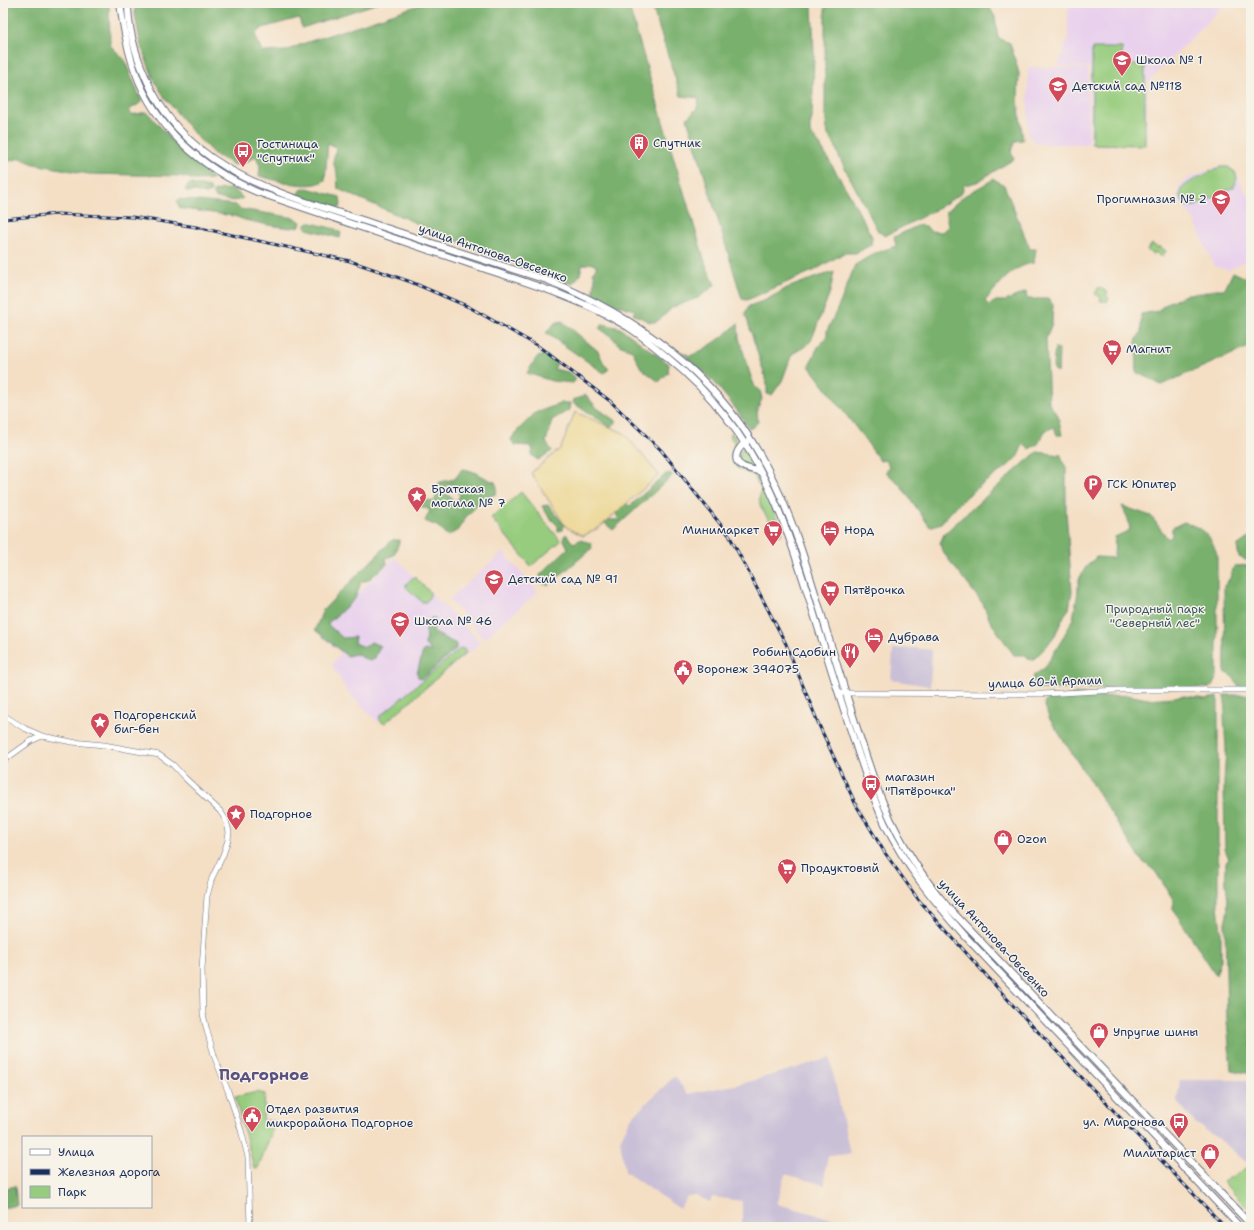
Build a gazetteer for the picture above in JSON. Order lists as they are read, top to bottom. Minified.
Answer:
{"streets":{"highway":["улица Антонова-Овсеенко"],"street":["улица 60-й Армии"]},"crossings":[["улица Антонова-Овсеенко","улица 60-й Армии"]],"districts":["Подгорное"],"parks":["Природный парк \"Северный лес\""],"places":{"school or university":["Школа № 1","Детский сад №118","Прогимназия № 2","Детский сад № 91","Школа № 46"],"building":["Спутник"],"bus stop":["Гостиница \"Спутник\"","магазин \"Пятёрочка\"","ул. Миронова"],"supermarket":["Магнит","Минимаркет","Пятёрочка","Продуктовый"],"parking":["ГСК Юпитер"],"place":["Братская могила № 7","Подгоренский биг-бен","Подгорное"],"hotel":["Норд","Дубрава"],"restaurant":["Робин Сдобин"],"public building":["Воронеж 394075","Отдел развития микрорайона Подгорное"],"shop":["Ozon","Упругие шины","Милитарист"]},"legend":["Улица","Железная дорога","Парк"]}
